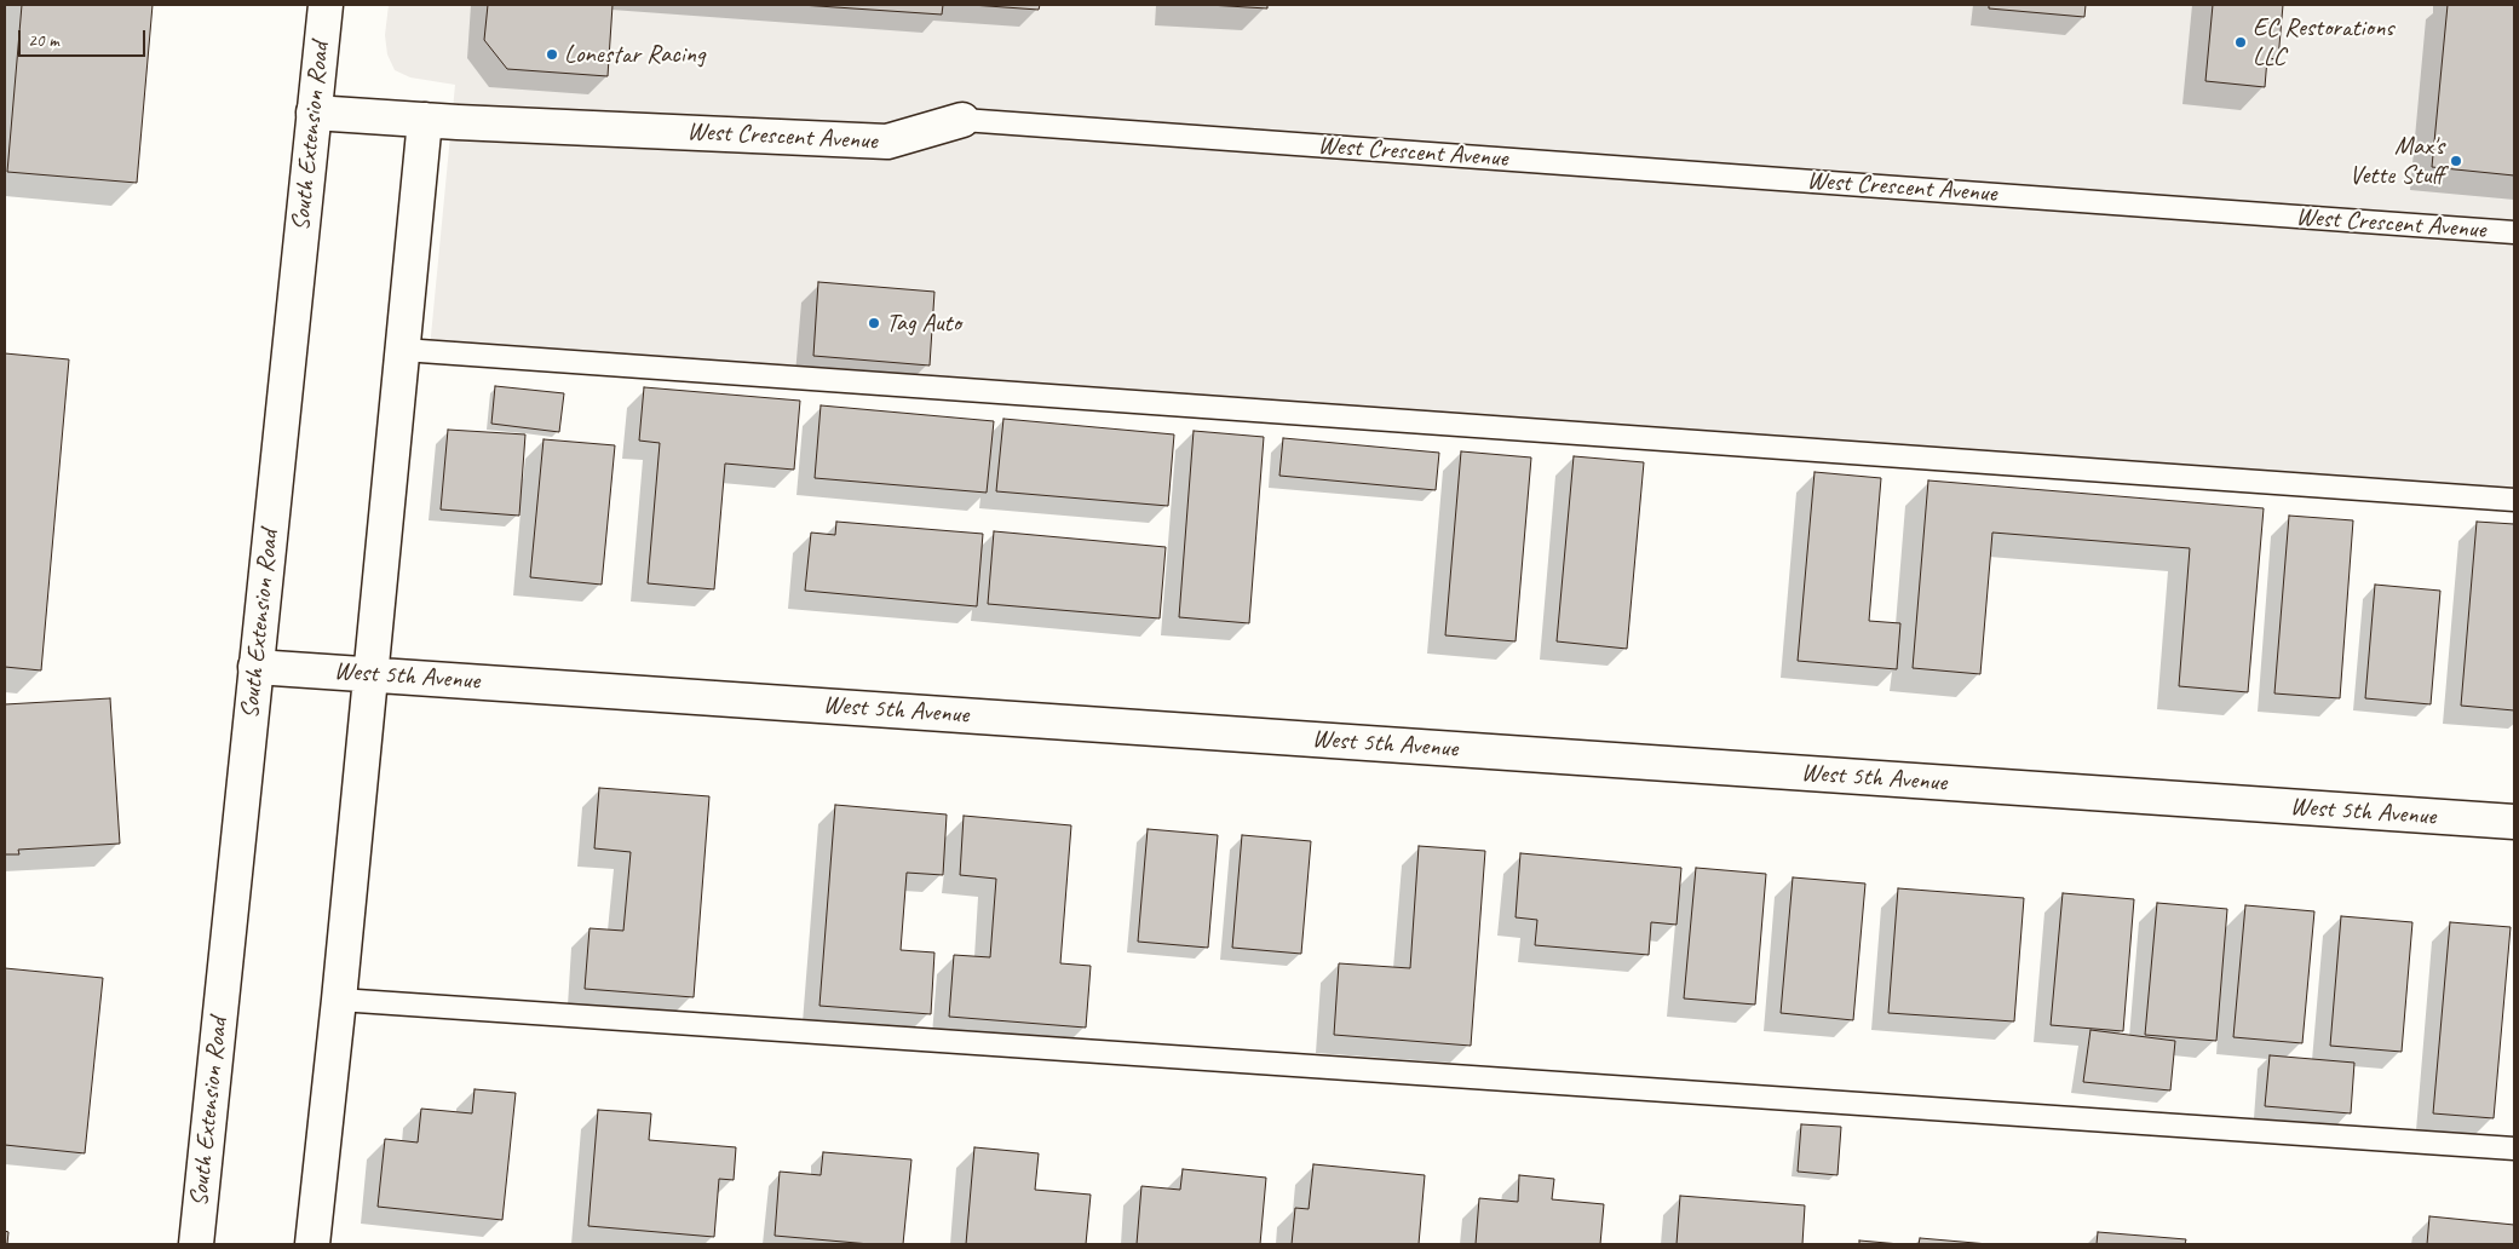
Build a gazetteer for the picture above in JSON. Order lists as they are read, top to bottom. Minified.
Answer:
{"streets":{"street":["South Extension Road","West Crescent Avenue","West 5th Avenue"]},"crossings":[["South Extension Road","West Crescent Avenue"],["South Extension Road","West 5th Avenue"]],"places":["EC Restorations LLC","Lonestar Racing","Max's Vette Stuff","Tag Auto"],"scale_bar":"20 m"}
